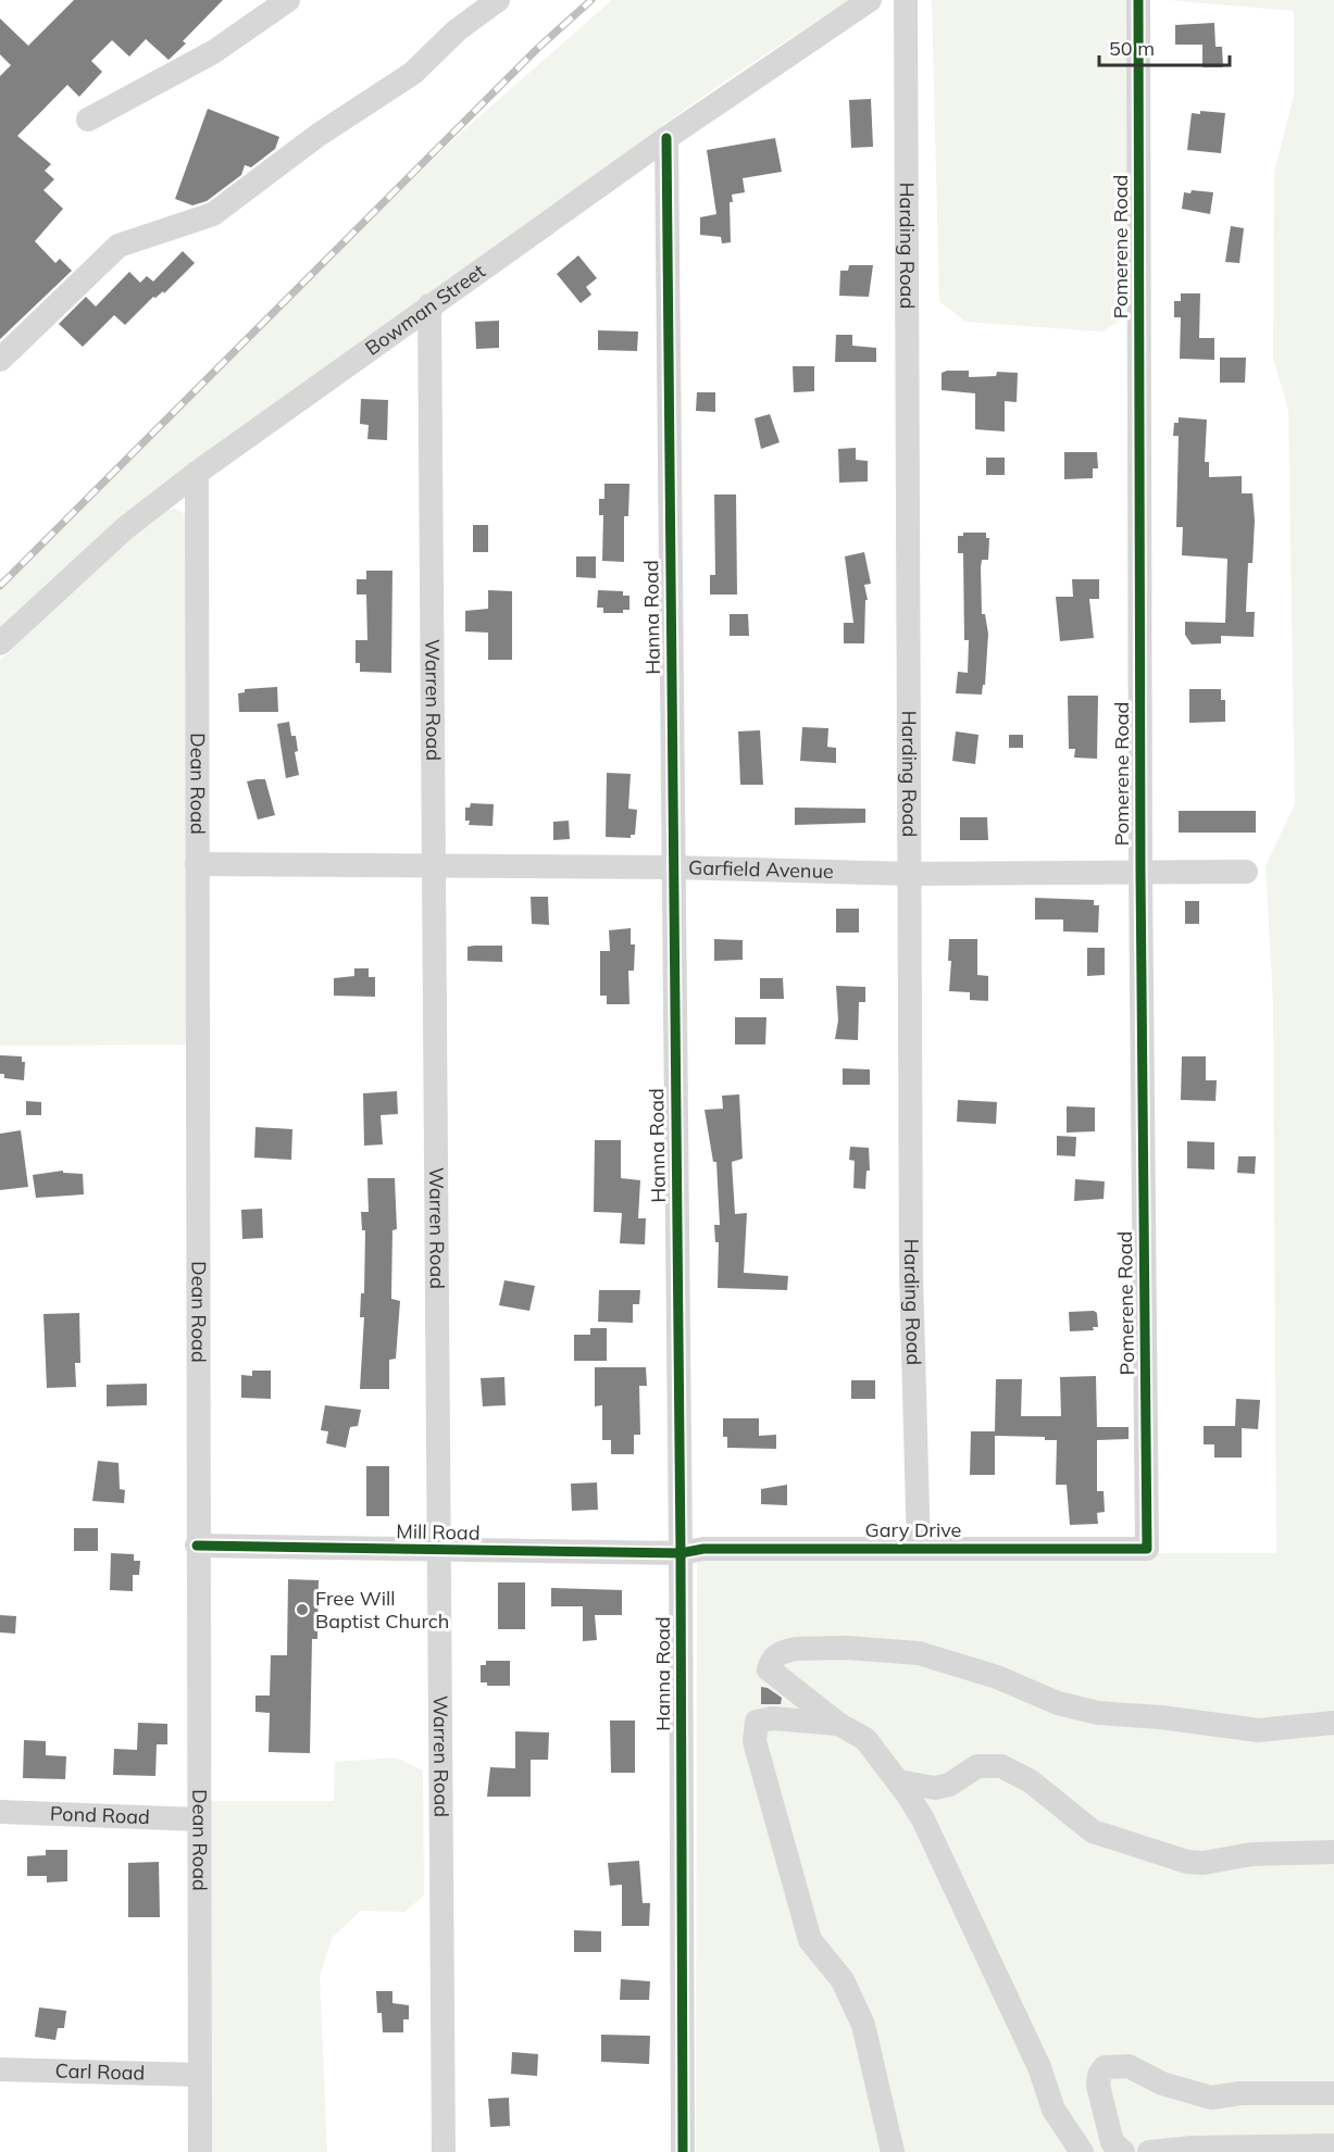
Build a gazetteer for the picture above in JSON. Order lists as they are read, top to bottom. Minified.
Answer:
{"streets":{"street":["Harding Road","Pomerene Road","Bowman Street","Hanna Road","Warren Road","Dean Road","Garfield Avenue","Gary Drive","Mill Road","Pond Road","Carl Road"]},"crossings":[["Harding Road","Garfield Avenue"],["Harding Road","Gary Drive"],["Pomerene Road","Garfield Avenue"],["Pomerene Road","Gary Drive"],["Bowman Street","Hanna Road"],["Bowman Street","Warren Road"],["Bowman Street","Dean Road"],["Hanna Road","Garfield Avenue"],["Hanna Road","Gary Drive"],["Hanna Road","Mill Road"],["Warren Road","Garfield Avenue"],["Warren Road","Mill Road"],["Dean Road","Garfield Avenue"],["Dean Road","Mill Road"],["Dean Road","Pond Road"],["Dean Road","Carl Road"],["Gary Drive","Mill Road"]],"places":["Free Will Baptist Church"],"scale_bar":"50 m"}
